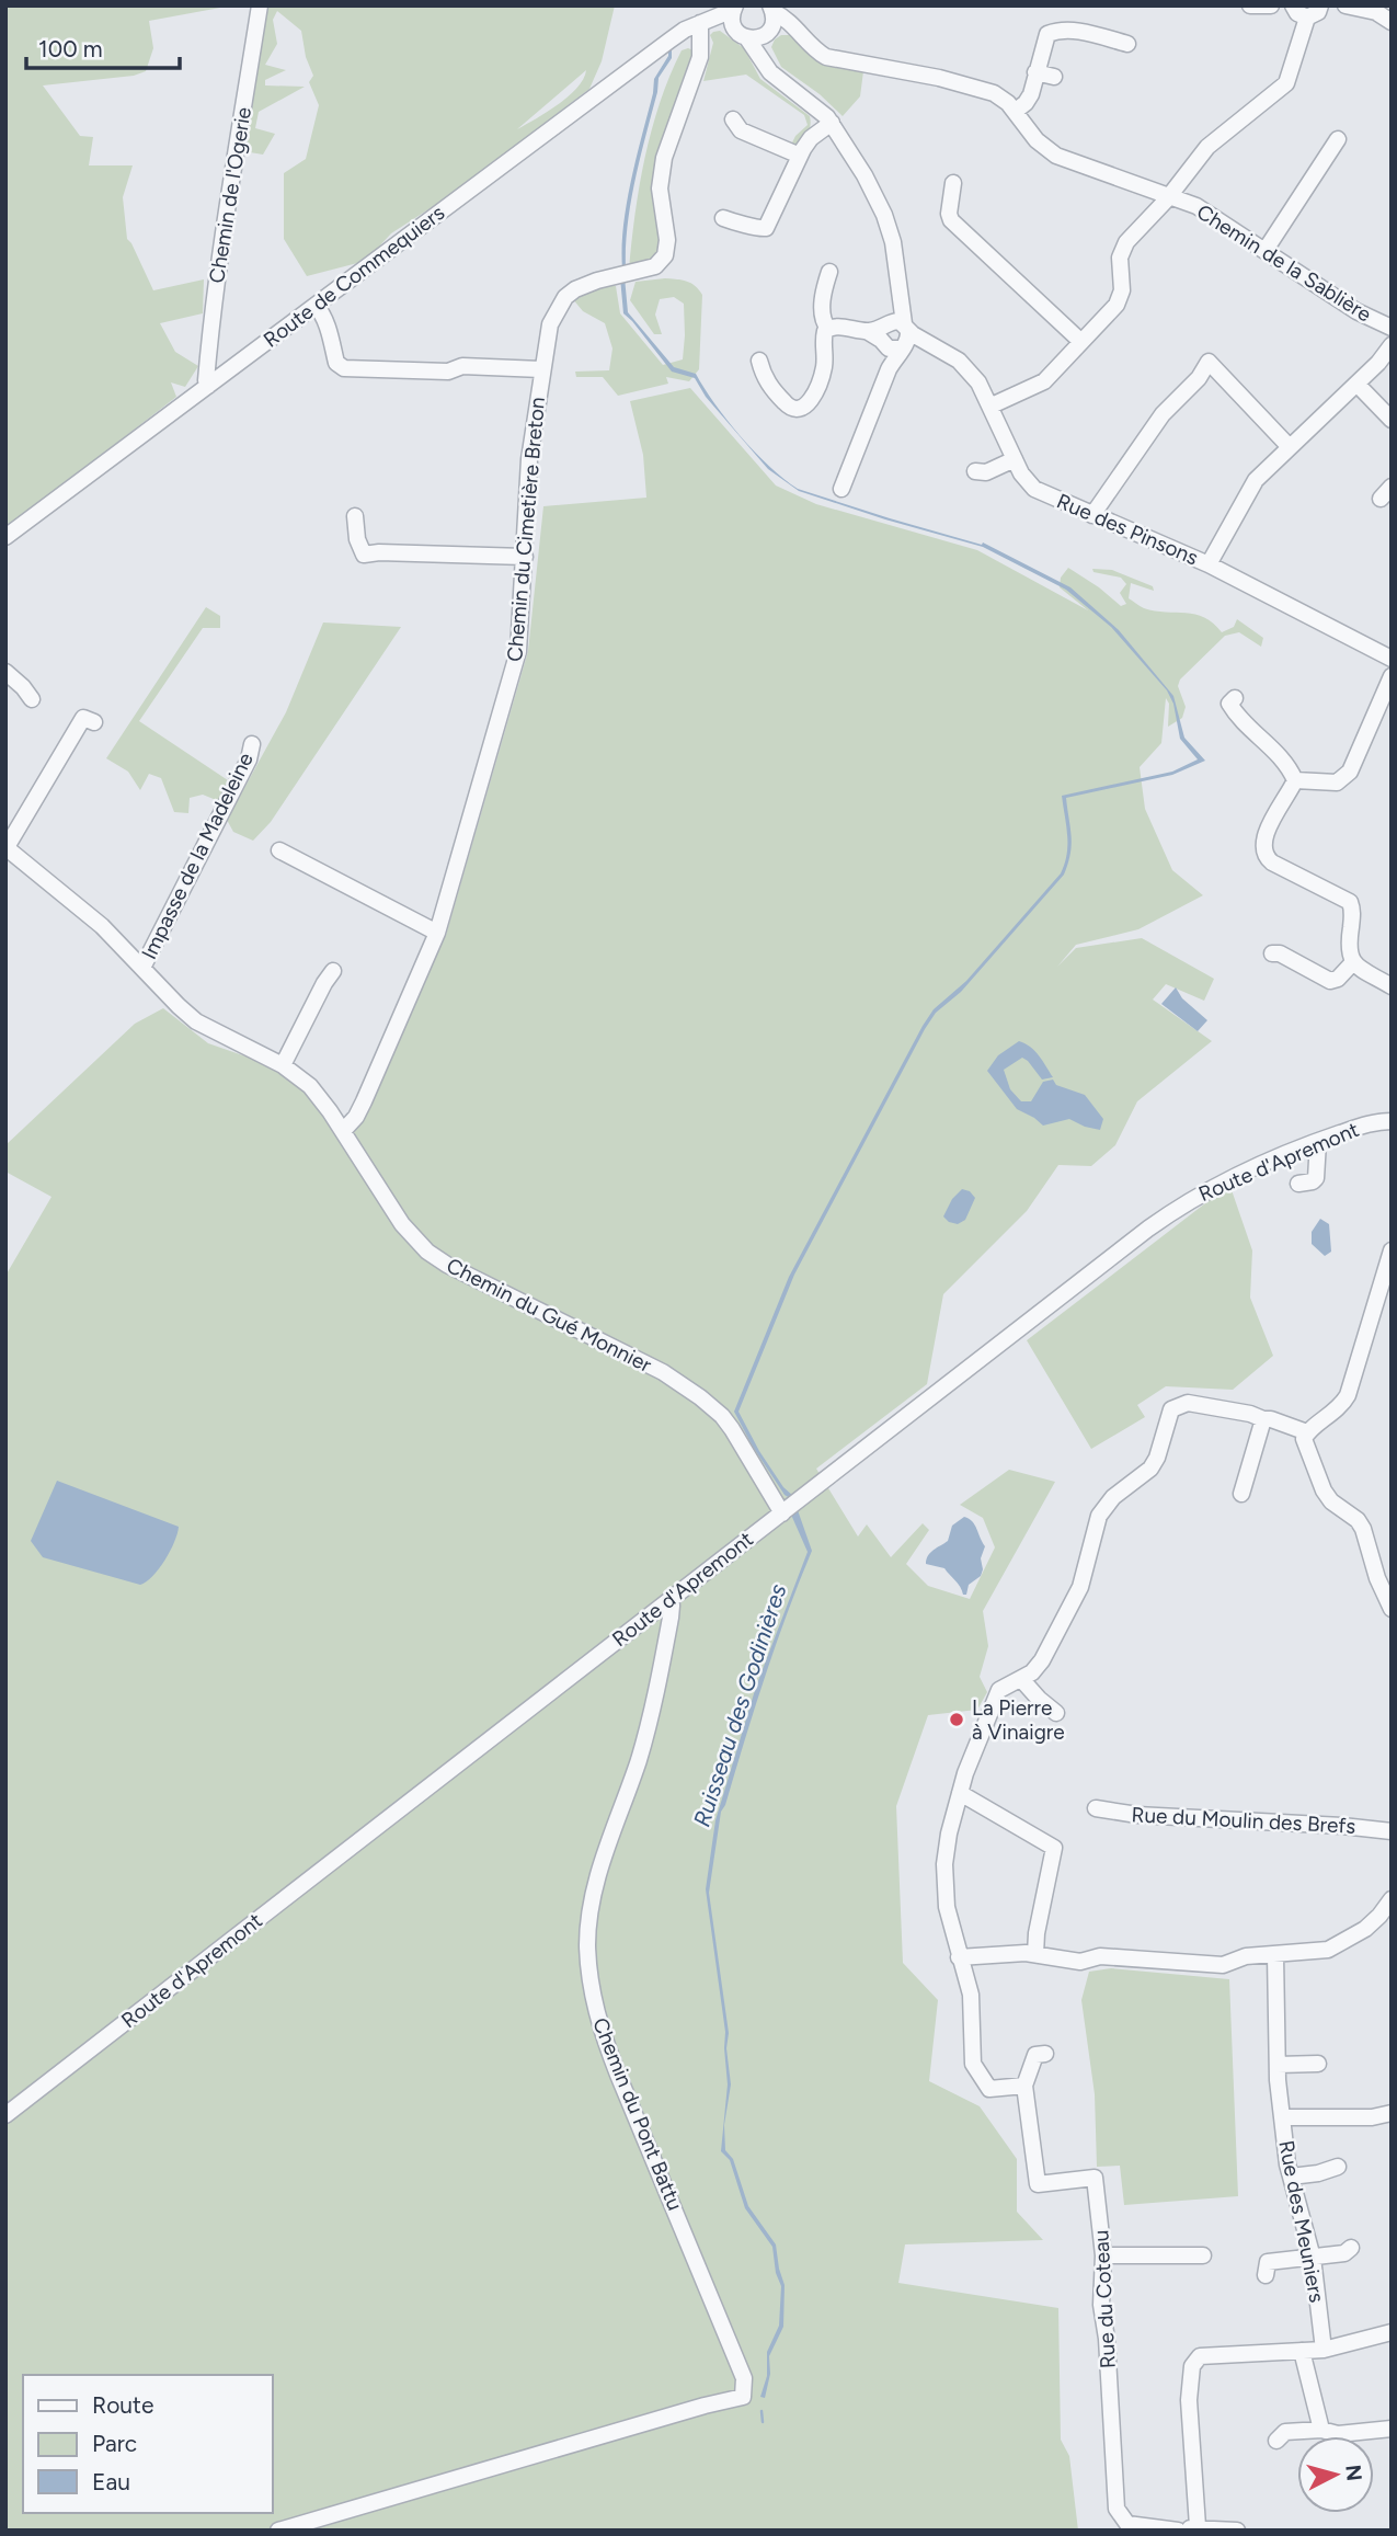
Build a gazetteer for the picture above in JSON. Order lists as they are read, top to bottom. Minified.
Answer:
{"streets":{"street":["Chemin de l'Ogerie","Chemin de la Sablière","Route de Commequiers","Chemin du Cimetière Breton","Rue des Pinsons","Impasse de la Madeleine","Route d'Apremont","Chemin du Gué Monnier","Rue du Moulin des Brefs","Chemin du Pont Battu","Rue des Meuniers","Rue du Coteau"]},"crossings":[["Chemin de l'Ogerie","Route de Commequiers"],["Route de Commequiers","Chemin du Cimetière Breton"],["Chemin du Cimetière Breton","Chemin du Gué Monnier"],["Impasse de la Madeleine","Chemin du Gué Monnier"],["Route d'Apremont","Chemin du Gué Monnier"],["Route d'Apremont","Chemin du Pont Battu"]],"water":["Ruisseau des Godinières"],"places":["La Pierre à Vinaigre"],"legend":["Route","Parc","Eau"],"scale_bar":"100 m","north":"right"}
